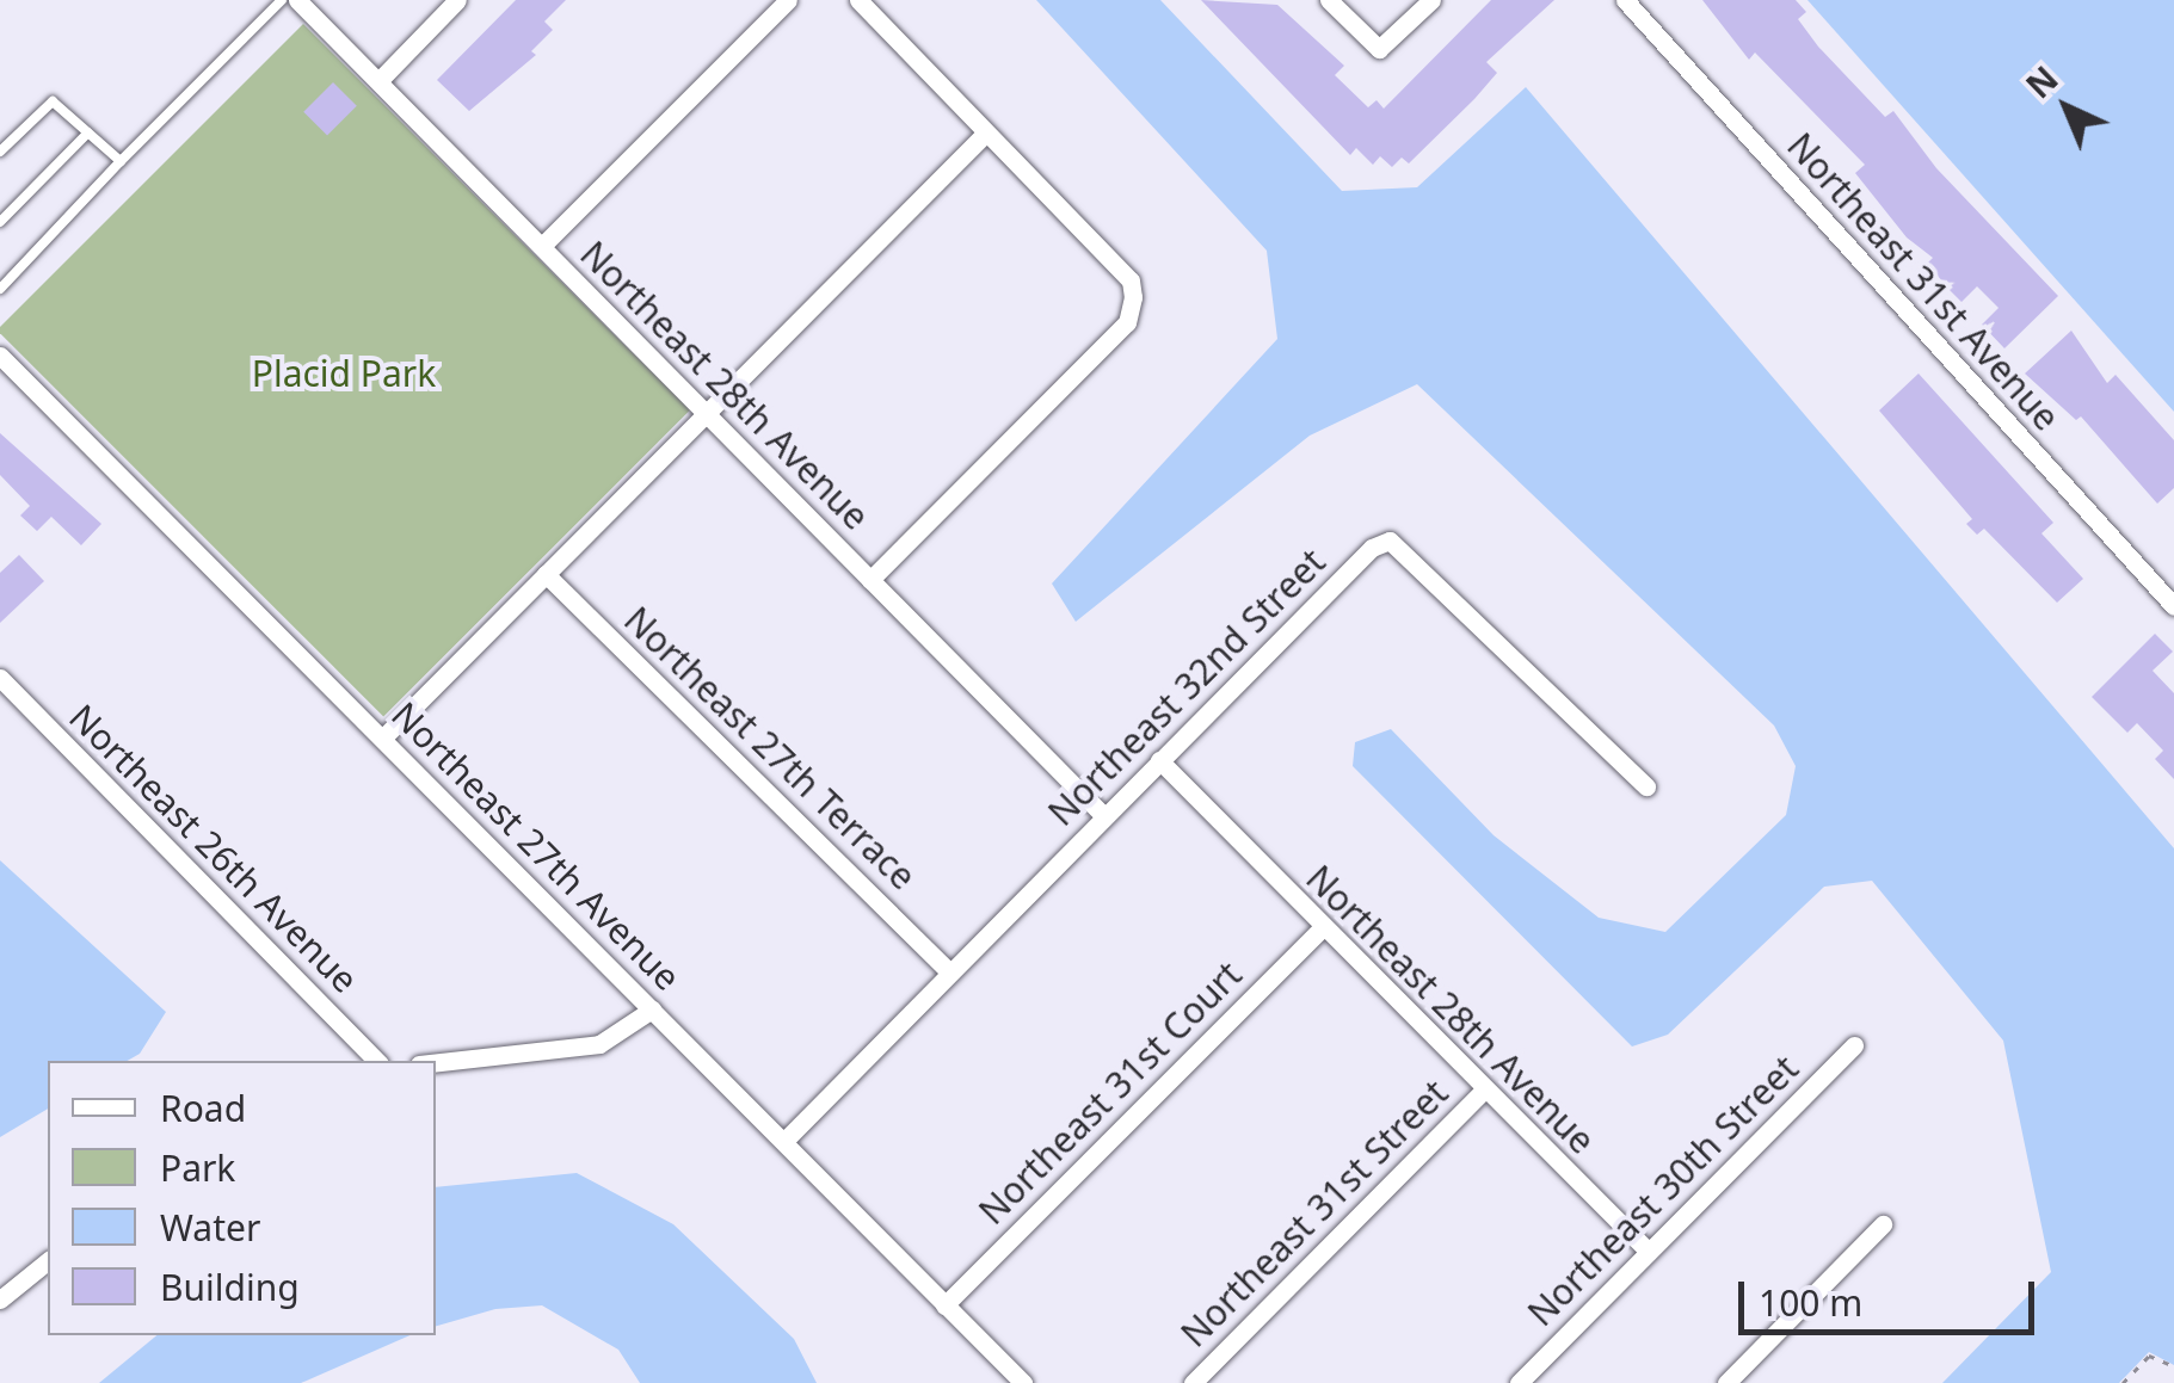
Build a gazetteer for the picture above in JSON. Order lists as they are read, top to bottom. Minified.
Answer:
{"streets":{"street":["Northeast 31st Avenue","Northeast 28th Avenue","Northeast 32nd Street","Northeast 27th Terrace","Northeast 27th Avenue","Northeast 26th Avenue","Northeast 31st Court","Northeast 30th Street","Northeast 31st Street"]},"crossings":[["Northeast 28th Avenue","Northeast 32nd Street"],["Northeast 28th Avenue","Northeast 31st Court"],["Northeast 28th Avenue","Northeast 30th Street"],["Northeast 28th Avenue","Northeast 31st Street"],["Northeast 32nd Street","Northeast 27th Terrace"],["Northeast 32nd Street","Northeast 27th Avenue"],["Northeast 27th Avenue","Northeast 31st Court"]],"parks":["Placid Park"],"legend":["Road","Park","Water","Building"],"scale_bar":"100 m","north":"top left"}
